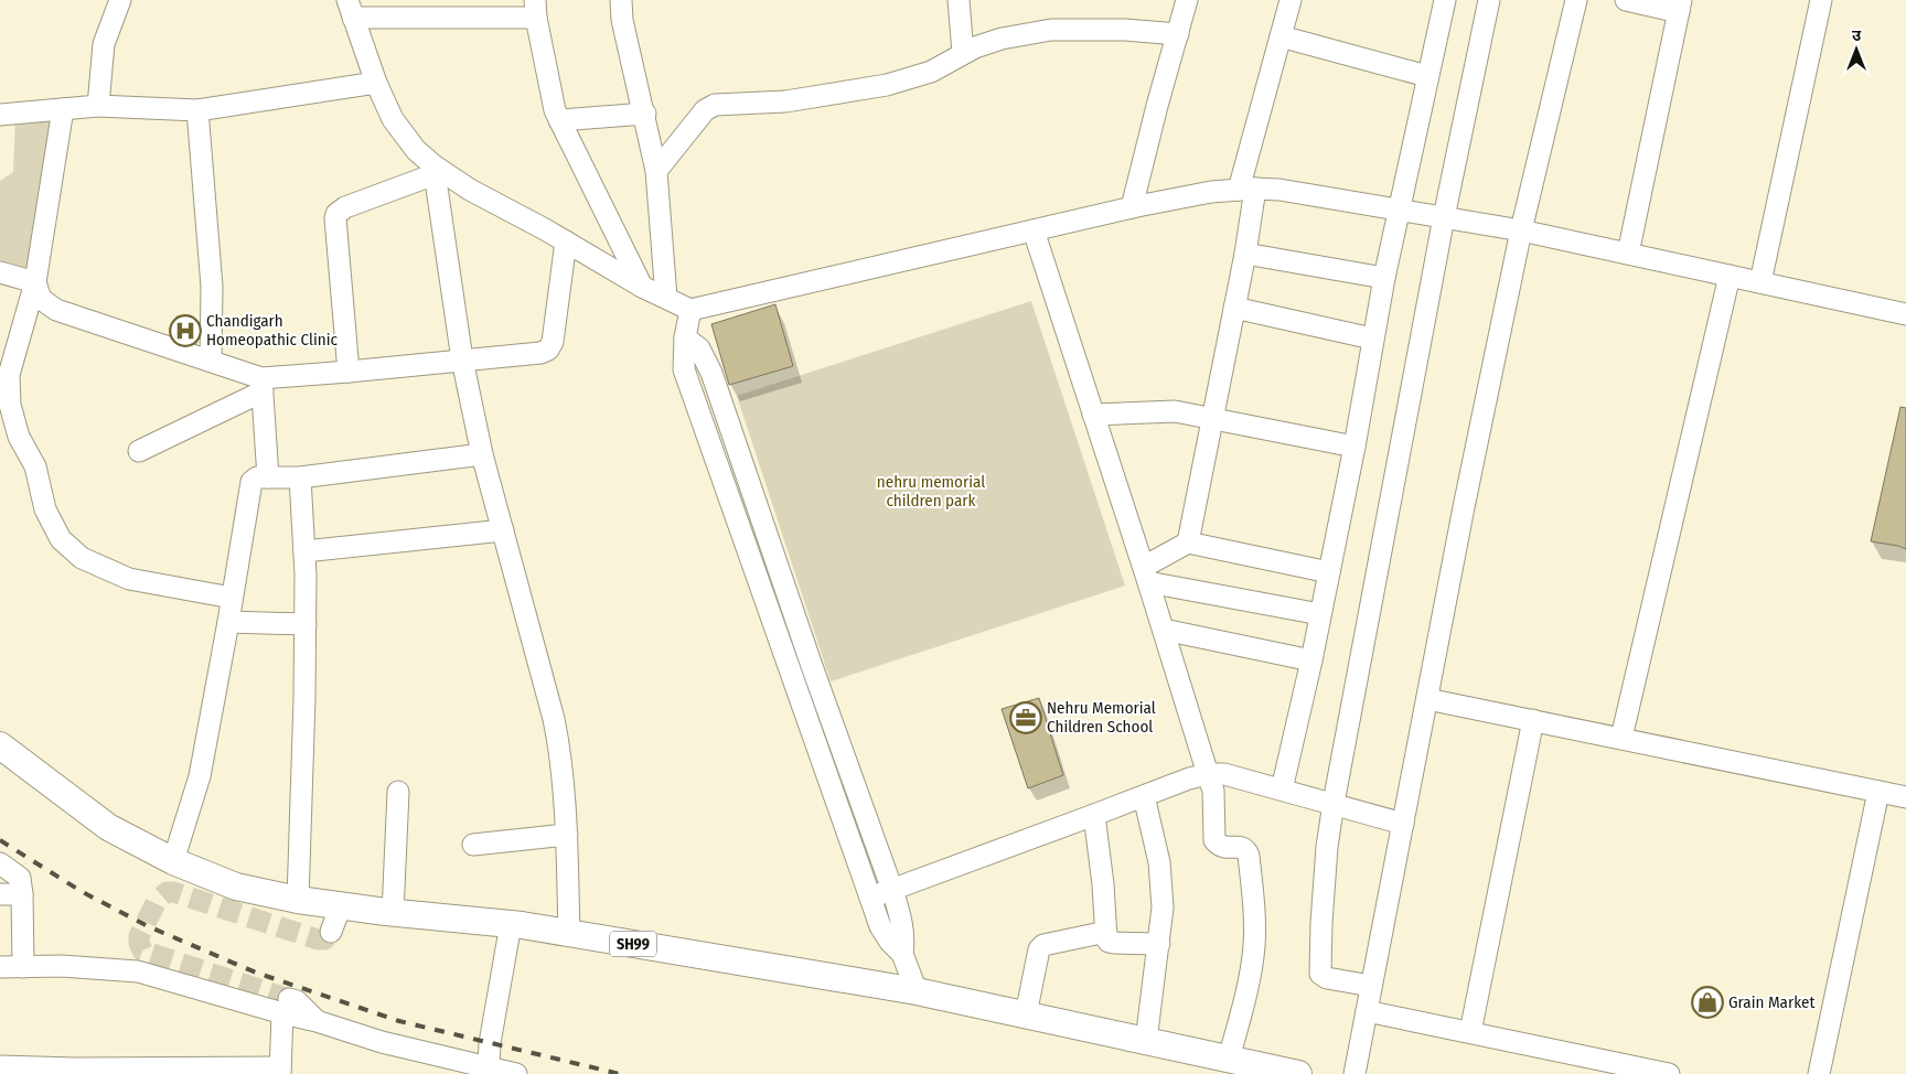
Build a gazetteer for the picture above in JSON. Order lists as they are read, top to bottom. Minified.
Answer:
{"streets":{"main road":["SH99"]},"parks":["nehru memorial children park"],"places":{"hospital":["Chandigarh Homeopathic Clinic"],"office":["Nehru Memorial Children School"],"shop":["Grain Market"]},"north":"top"}
